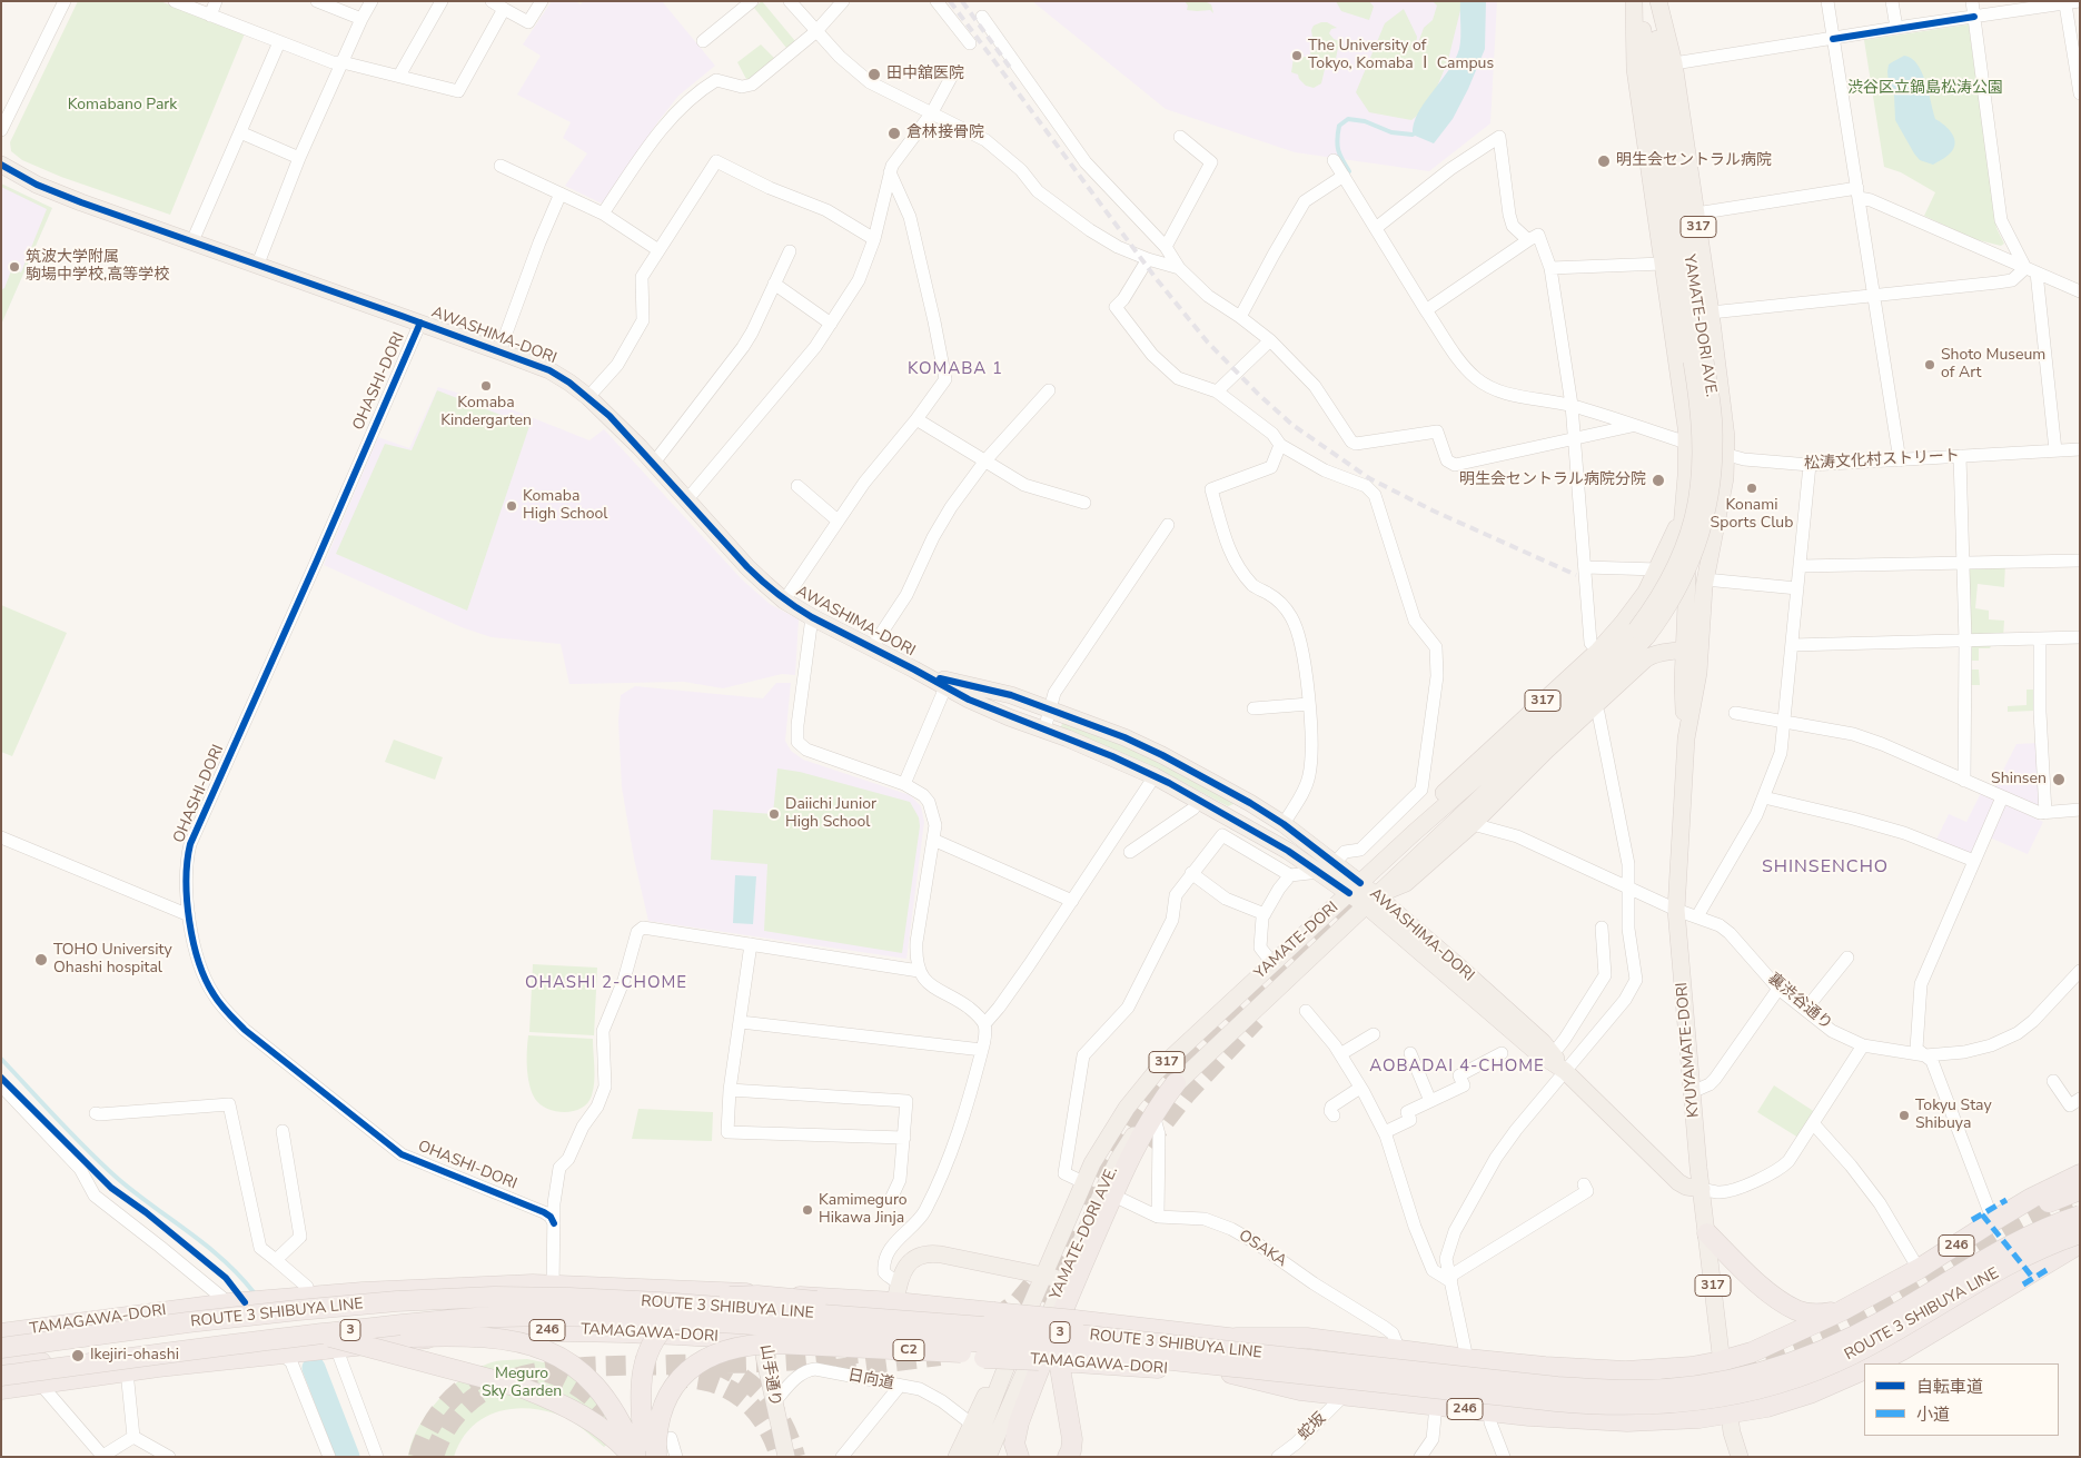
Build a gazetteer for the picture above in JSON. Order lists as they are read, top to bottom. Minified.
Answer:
{"streets":{"highway":["246","ROUTE 3 SHIBUYA LINE","TAMAGAWA-DORI","3","C2"],"main road":["317","YAMATE-DORI AVE.","AWASHIMA-DORI","YAMATE-DORI","KYUYAMATE-DORI","山手通り"],"street":["OHASHI-DORI","松涛文化村ストリート","裏渋谷通り","OSAKA","日向道","蛇坂"]},"crossings":[["317","AWASHIMA-DORI"],["317","松涛文化村ストリート"],["317","YAMATE-DORI"],["317","裏渋谷通り"],["317","KYUYAMATE-DORI"],["317","246"],["YAMATE-DORI AVE.","YAMATE-DORI"],["YAMATE-DORI AVE.","OSAKA"],["YAMATE-DORI AVE.","日向道"],["AWASHIMA-DORI","OHASHI-DORI"],["AWASHIMA-DORI","YAMATE-DORI"],["AWASHIMA-DORI","KYUYAMATE-DORI"],["裏渋谷通り","KYUYAMATE-DORI"],["KYUYAMATE-DORI","246"],["246","OSAKA"],["246","TAMAGAWA-DORI"],["246","蛇坂"],["ROUTE 3 SHIBUYA LINE","TAMAGAWA-DORI"],["ROUTE 3 SHIBUYA LINE","C2"],["TAMAGAWA-DORI","山手通り"],["山手通り","日向道"]],"districts":["KOMABA 1","SHINSENCHO","OHASHI 2-CHOME","AOBADAI 4-CHOME"],"parks":["渋谷区立鍋島松涛公園","Komabano Park","Meguro Sky Garden"],"places":["The University of Tokyo, Komaba Ⅰ Campus","田中舘医院","倉林接骨院","明生会セントラル病院","筑波大学附属 駒場中学校,高等学校","Shoto Museum of Art","Komaba Kindergarten","明生会セントラル病院分院","Konami Sports Club","Komaba High School","Shinsen","Daiichi Junior High School","TOHO University Ohashi hospital","Tokyu Stay Shibuya","Kamimeguro Hikawa Jinja","Ikejiri-ohashi"],"legend":["自転車道","小道"]}
